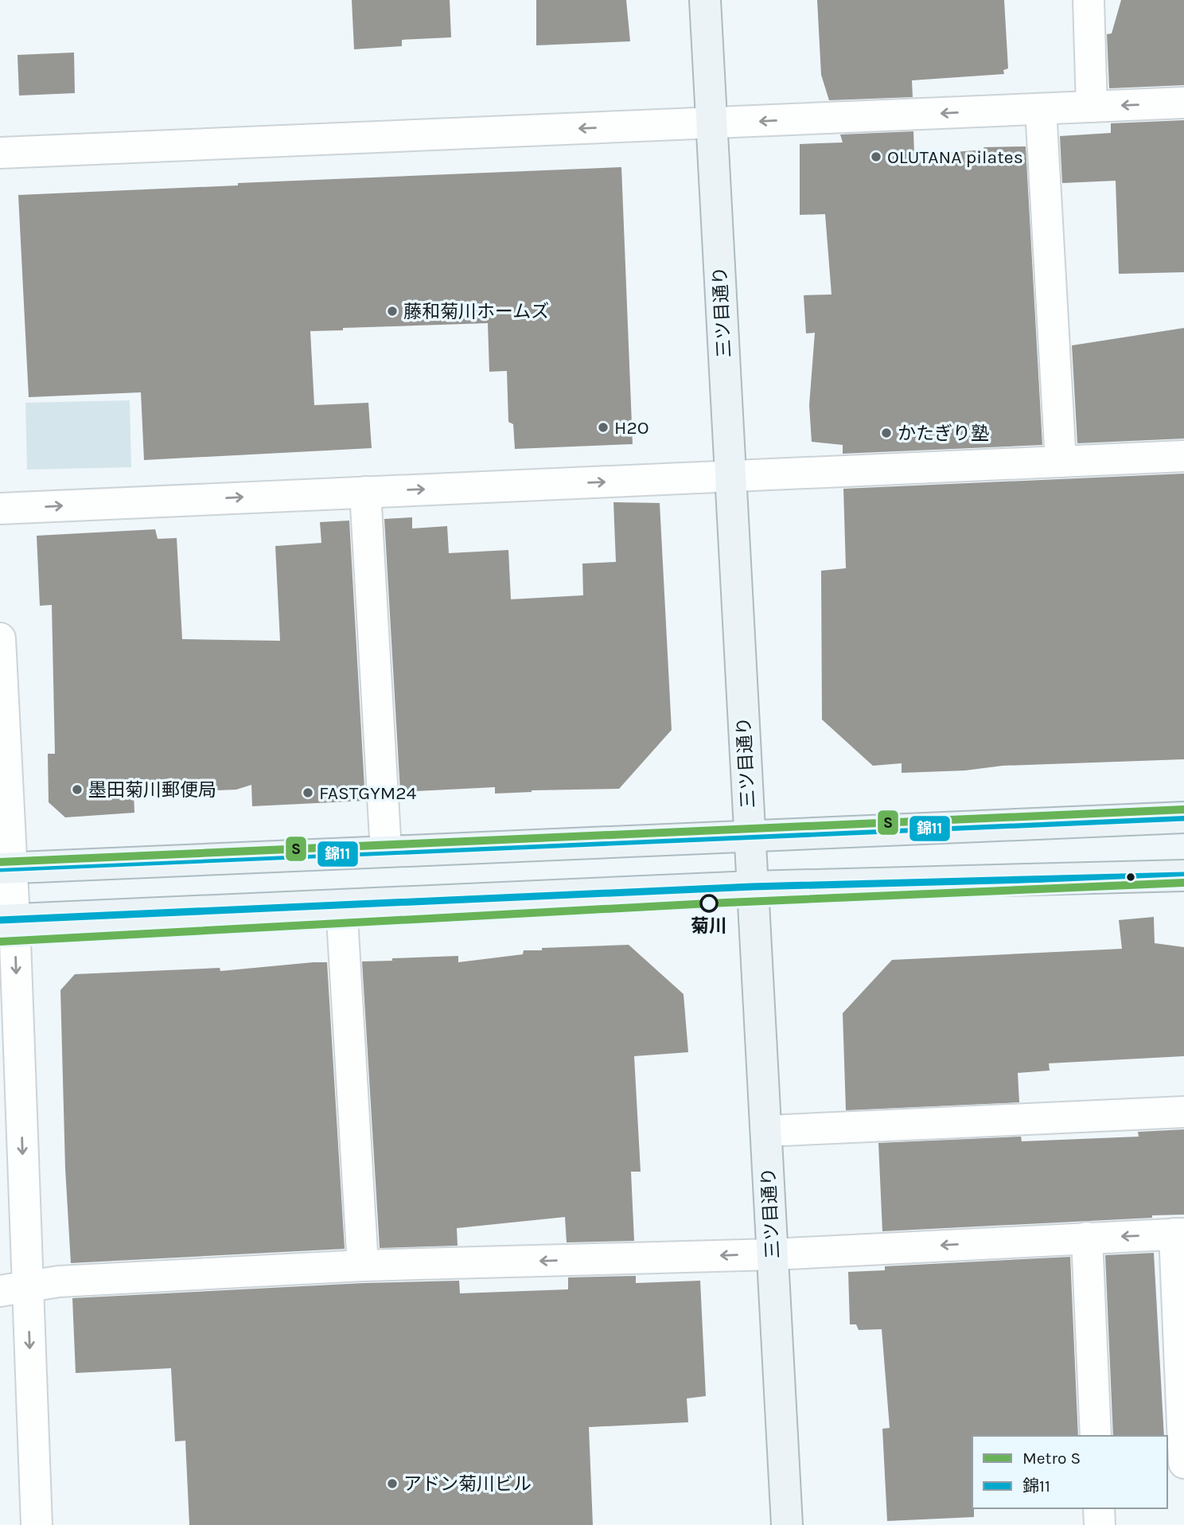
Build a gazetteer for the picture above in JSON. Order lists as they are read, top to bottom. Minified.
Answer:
{"streets":{"main road":["三ツ目通り"]},"places":["OLUTANA pilates","藤和菊川ホームズ","H2O","かたぎり塾","墨田菊川郵便局","FASTGYM24","菊川","アドン菊川ビル"],"lines":["metro line S","transit line 錦11"],"legend":["Metro S","錦11"]}
